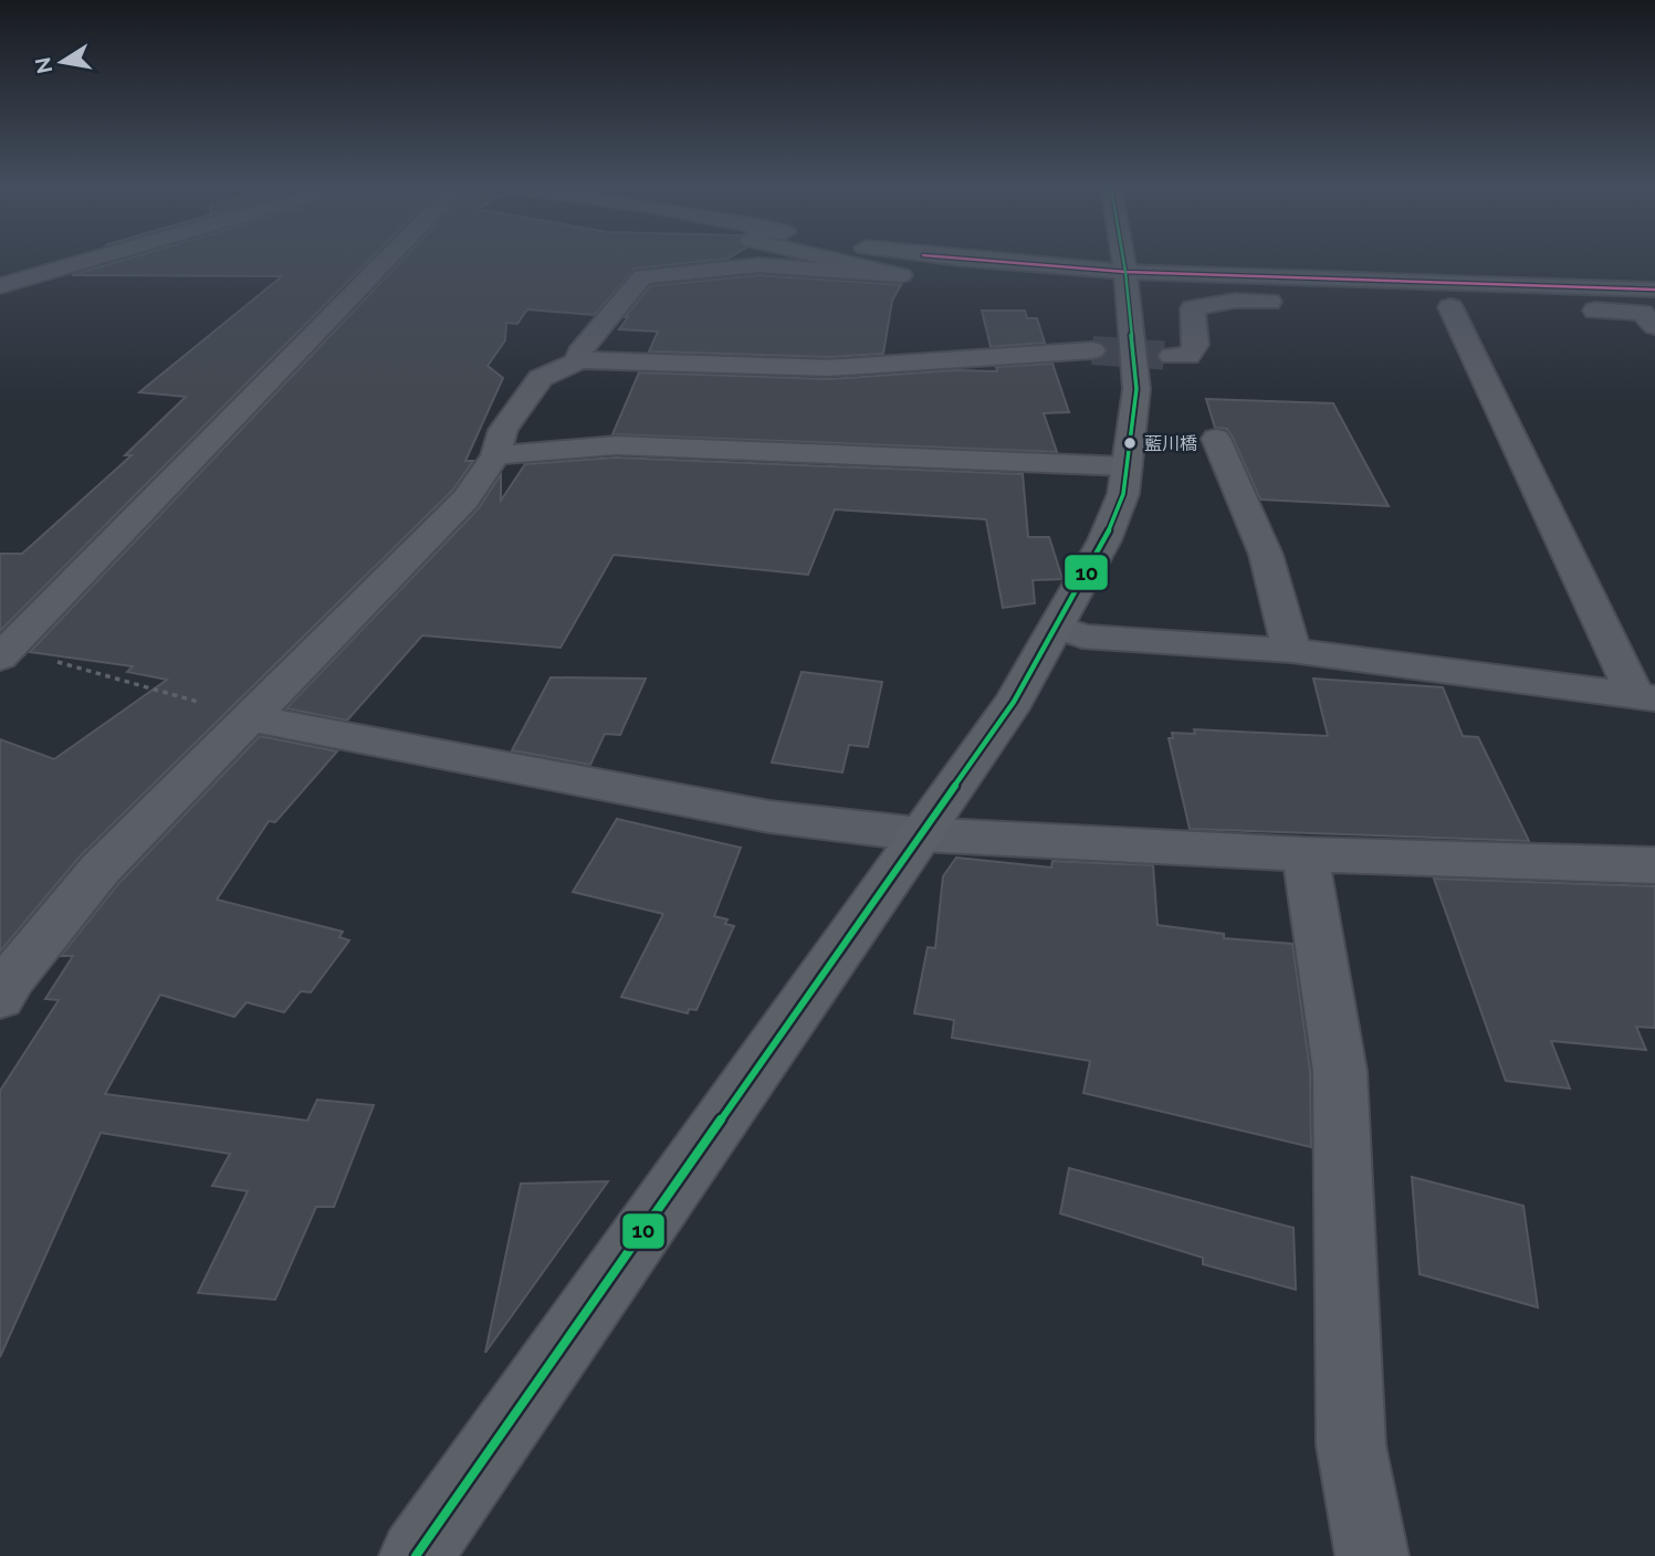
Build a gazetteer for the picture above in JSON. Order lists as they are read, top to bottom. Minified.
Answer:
{"places":["藍川橋"],"lines":["transit line 10"],"north":"left"}
